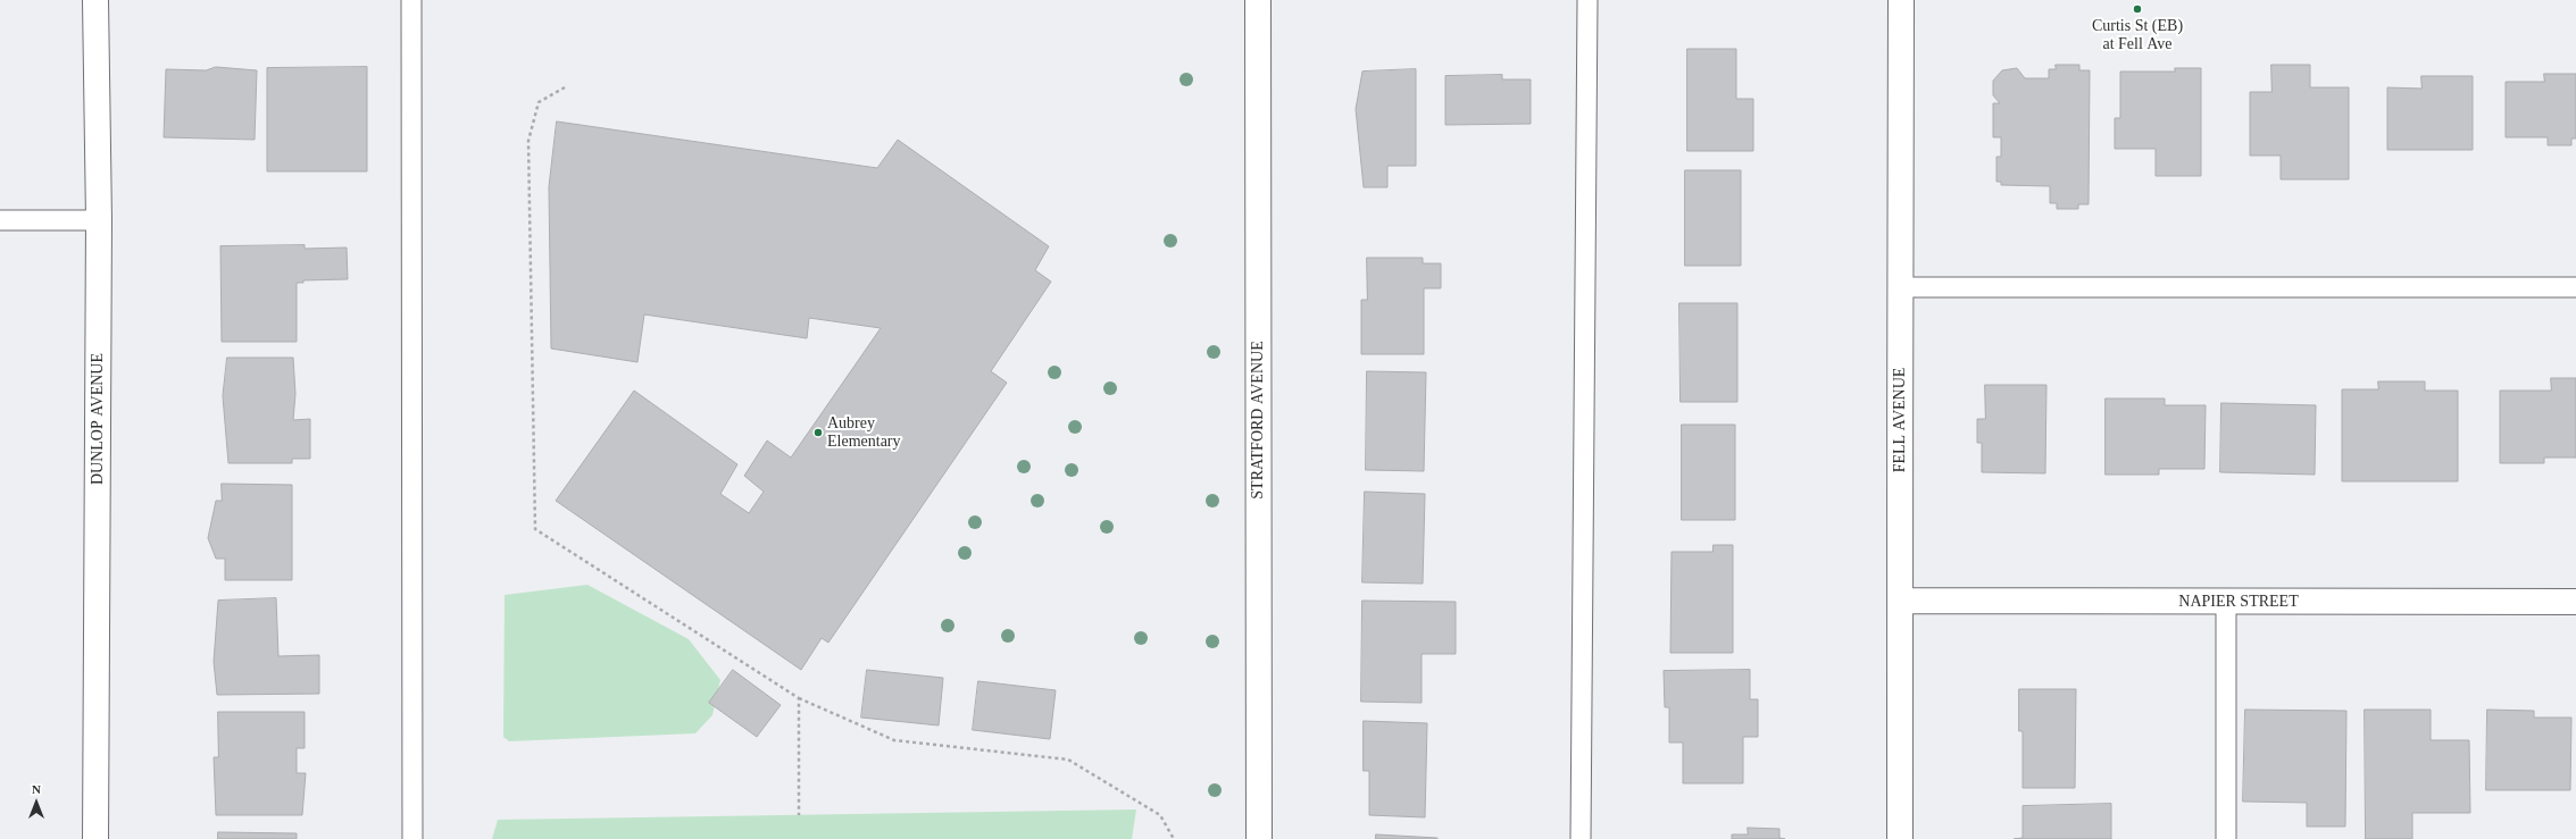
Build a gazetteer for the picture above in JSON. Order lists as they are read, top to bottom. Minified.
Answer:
{"streets":{"street":["DUNLOP AVENUE","STRATFORD AVENUE","FELL AVENUE","NAPIER STREET"]},"crossings":[["FELL AVENUE","NAPIER STREET"]],"places":["Curtis St (EB) at Fell Ave","Aubrey Elementary"],"north":"top"}
